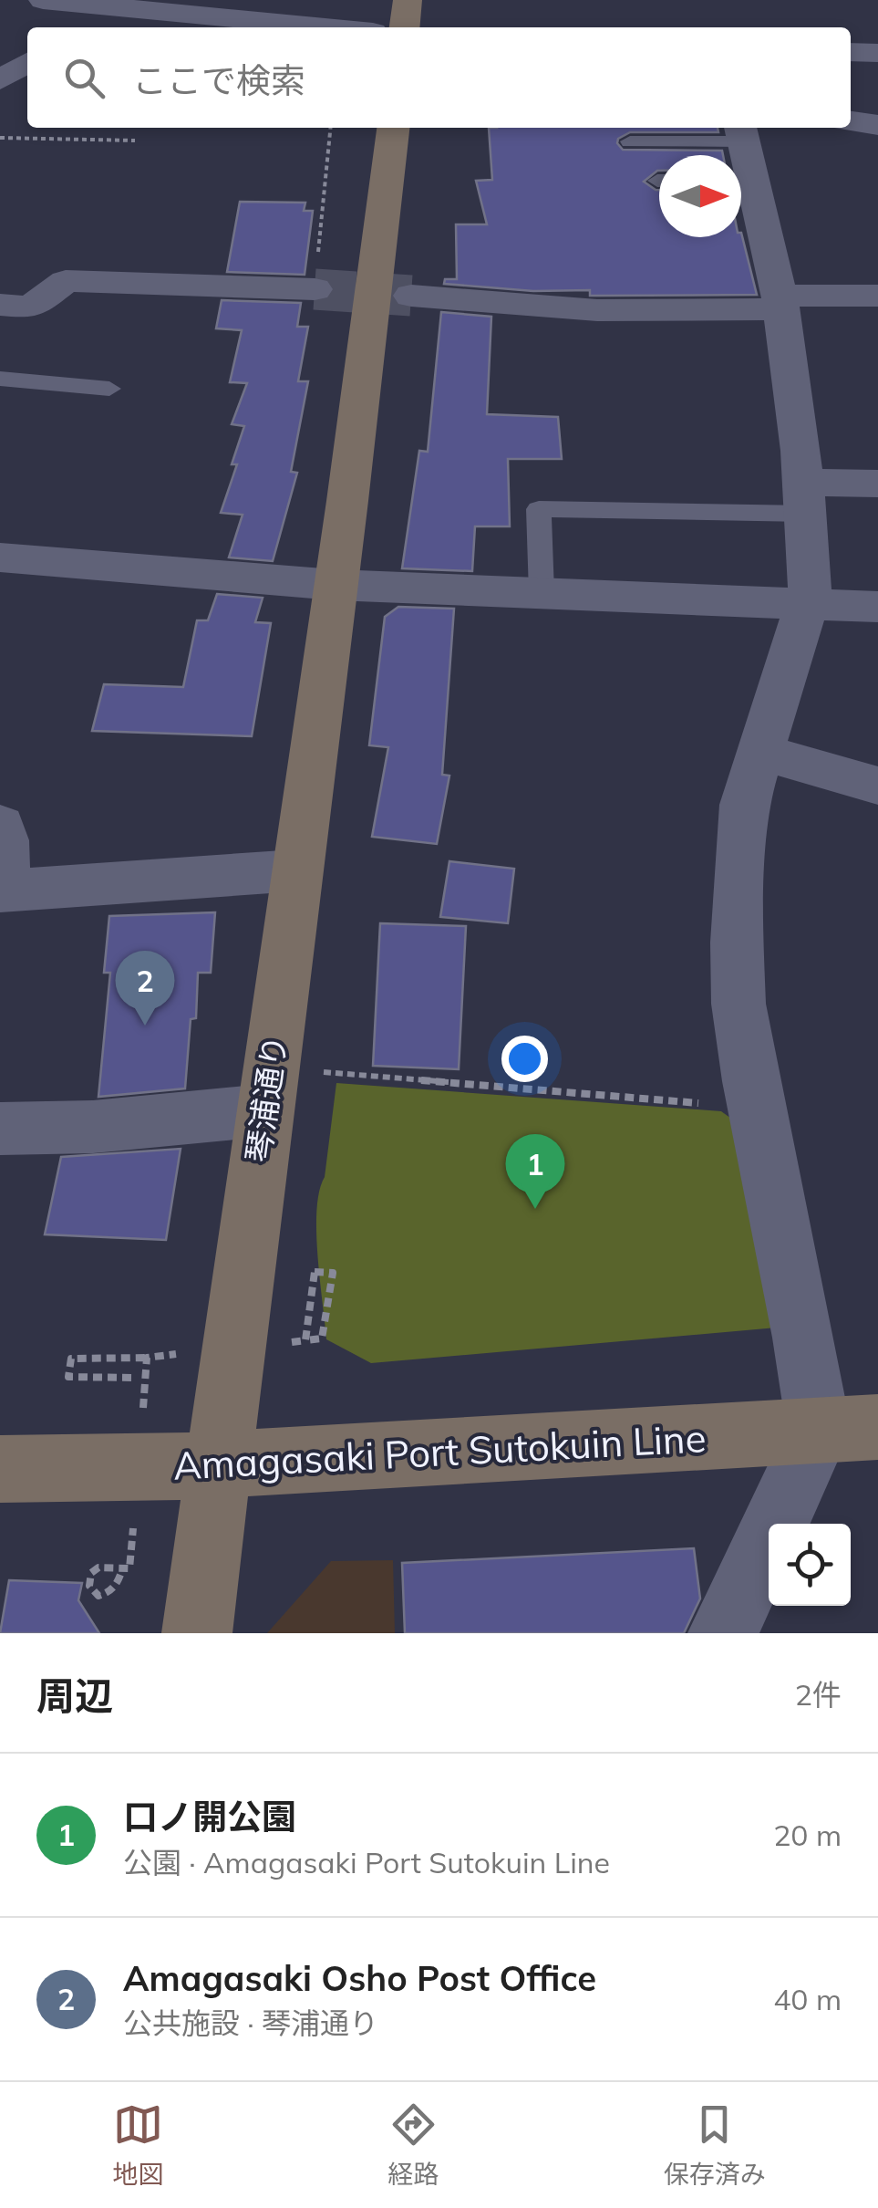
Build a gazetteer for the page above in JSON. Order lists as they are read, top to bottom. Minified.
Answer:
{"streets":{"street":["琴浦通り","Amagasaki Port Sutokuin Line"]},"crossings":[["琴浦通り","Amagasaki Port Sutokuin Line"]],"north":"right","page":{"search":"ここで検索","pins":["2","1"],"heading":["周辺","2件"],"list":[{"mark":"1","name":"口ノ開公園","note":"公園 · Amagasaki Port Sutokuin Line","value":"20 m"},{"mark":"2","name":"Amagasaki Osho Post Office","note":"公共施設 · 琴浦通り","value":"40 m"}],"nav":["地図","経路","保存済み"]}}
